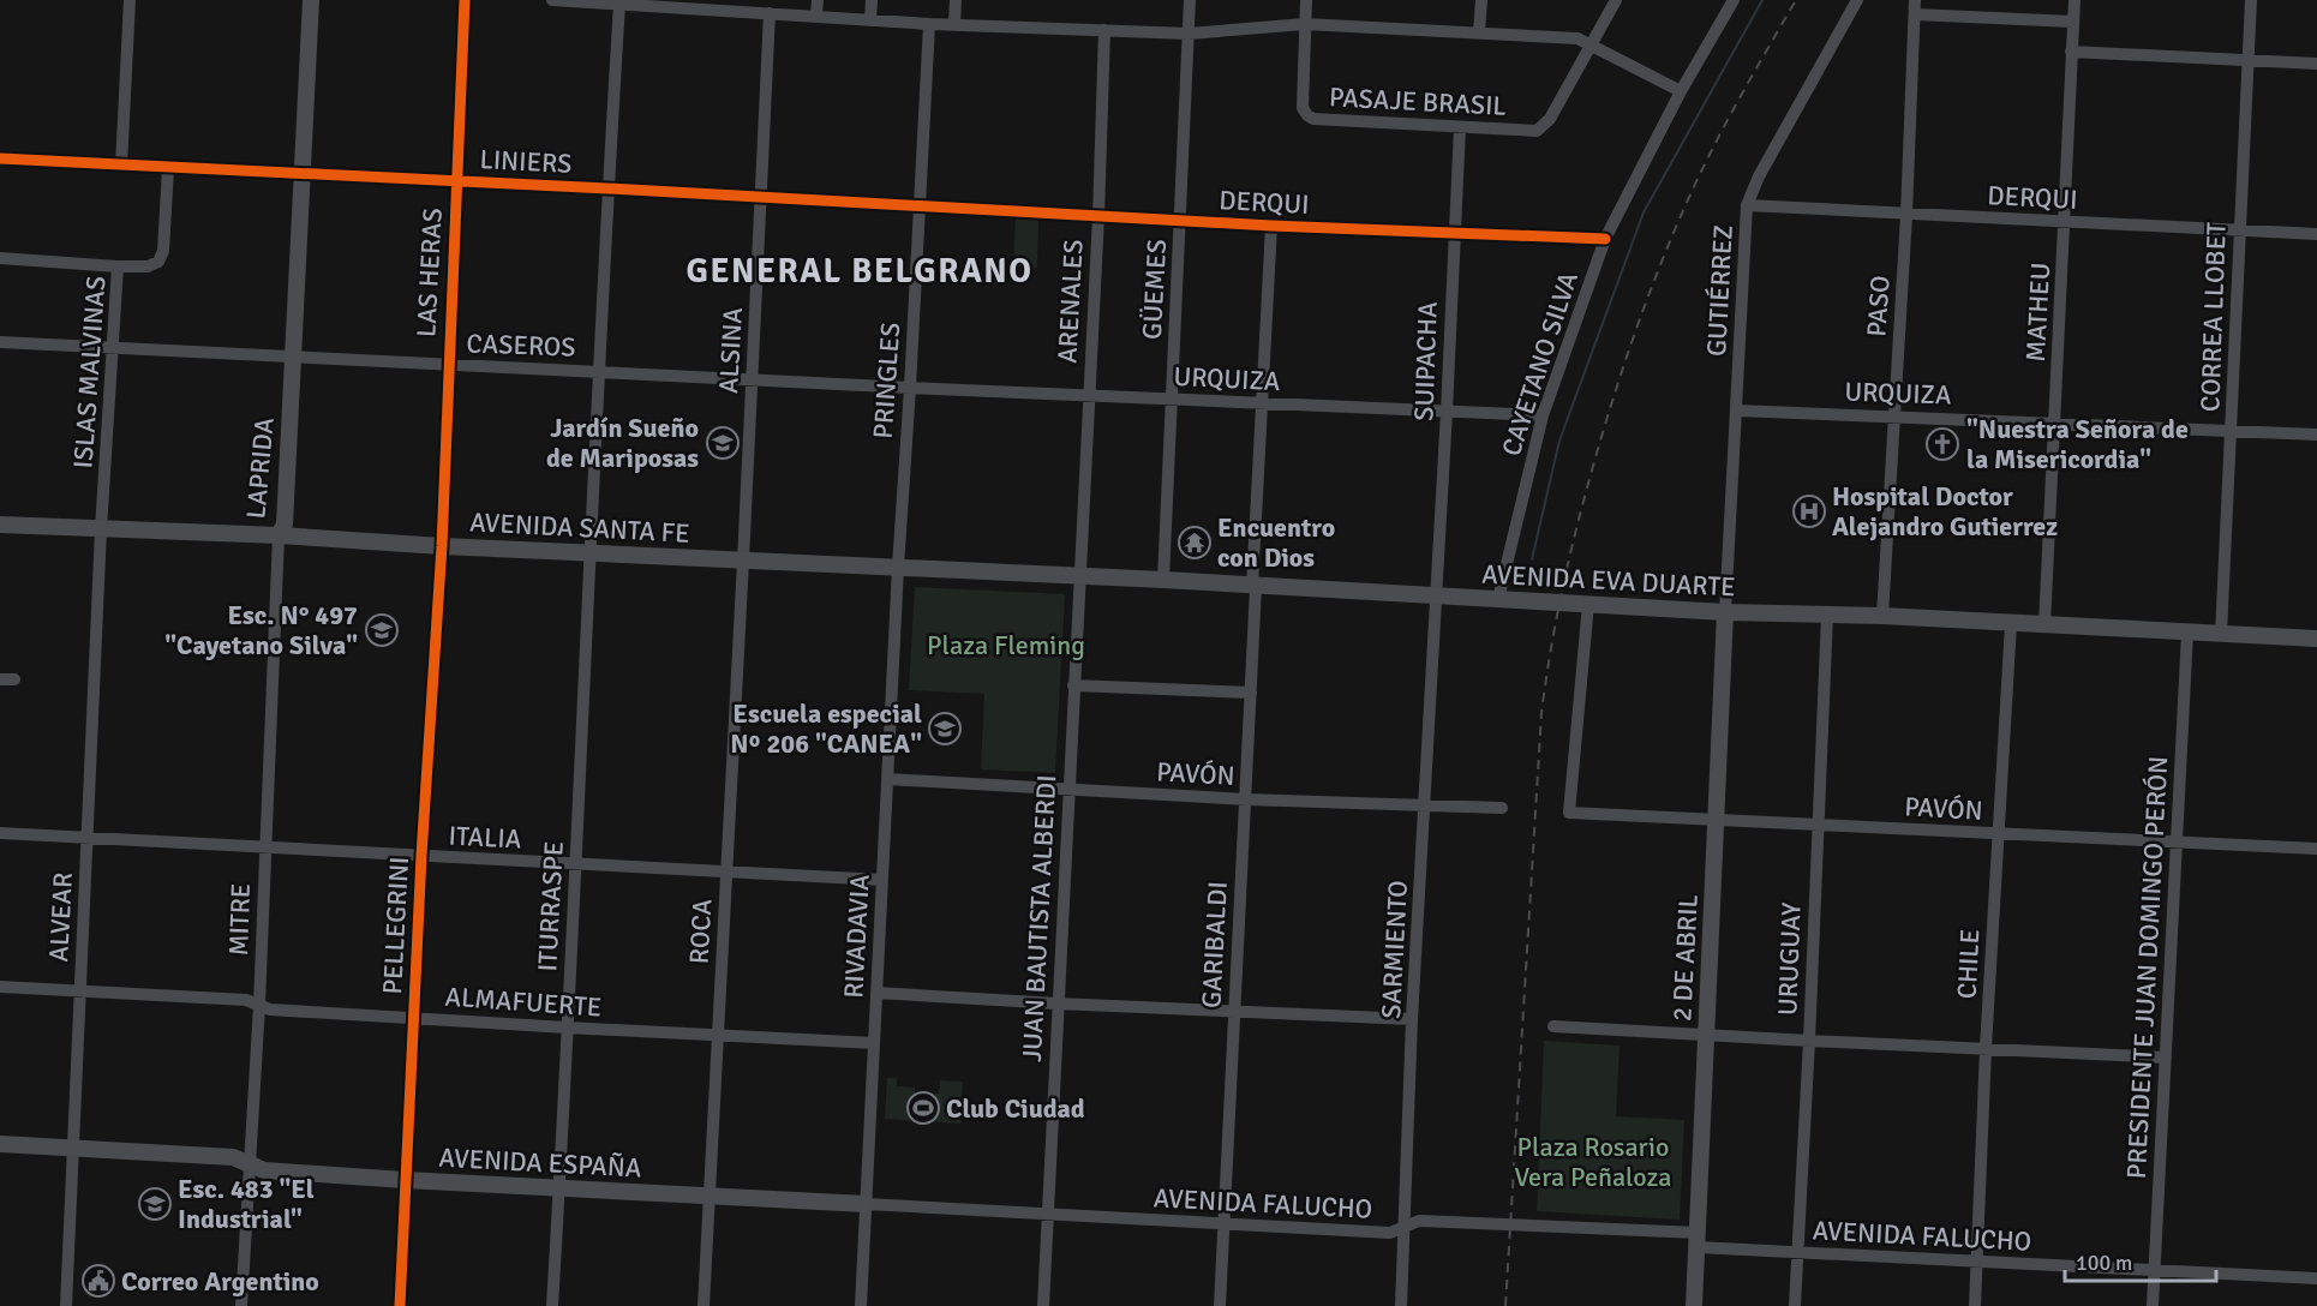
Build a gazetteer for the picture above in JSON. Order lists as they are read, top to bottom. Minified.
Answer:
{"streets":{"main road":["LAPRIDA","AVENIDA SANTA FE","AVENIDA EVA DUARTE","2 DE ABRIL","AVENIDA ESPAÑA"],"street":["PASAJE BRASIL","LINIERS","DERQUI","LAS HERAS","GÜEMES","GUTIÉRREZ","ARENALES","PASO","MATHEU","CORREA LLOBET","CASEROS","ALSINA","SUIPACHA","CAYETANO SILVA","ISLAS MALVINAS","URQUIZA","PRINGLES","PAVÓN","ITALIA","ITURRASPE","ALVEAR","JUAN BAUTISTA ALBERDI","MITRE","PELLEGRINI","ROCA","RIVADAVIA","GARIBALDI","SARMIENTO","URUGUAY","CHILE","PRESIDENTE JUAN DOMINGO PERÓN","ALMAFUERTE","AVENIDA FALUCHO"]},"crossings":[["PASAJE BRASIL","SUIPACHA"],["LINIERS","DERQUI"],["LINIERS","LAS HERAS"],["LINIERS","ALSINA"],["LINIERS","ISLAS MALVINAS"],["LINIERS","PRINGLES"],["LINIERS","LAPRIDA"],["LINIERS","ITURRASPE"],["DERQUI","GÜEMES"],["DERQUI","GUTIÉRREZ"],["DERQUI","ARENALES"],["DERQUI","PASO"],["DERQUI","MATHEU"],["DERQUI","CORREA LLOBET"],["DERQUI","SUIPACHA"],["DERQUI","CAYETANO SILVA"],["DERQUI","PRINGLES"],["DERQUI","GARIBALDI"],["LAS HERAS","CASEROS"],["LAS HERAS","AVENIDA SANTA FE"],["LAS HERAS","PELLEGRINI"],["GÜEMES","URQUIZA"],["GÜEMES","AVENIDA EVA DUARTE"],["GUTIÉRREZ","URQUIZA"],["GUTIÉRREZ","AVENIDA EVA DUARTE"],["GUTIÉRREZ","2 DE ABRIL"],["ARENALES","URQUIZA"],["ARENALES","AVENIDA EVA DUARTE"],["ARENALES","JUAN BAUTISTA ALBERDI"],["PASO","URQUIZA"],["PASO","AVENIDA EVA DUARTE"],["MATHEU","URQUIZA"],["MATHEU","AVENIDA EVA DUARTE"],["CORREA LLOBET","URQUIZA"],["CORREA LLOBET","AVENIDA EVA DUARTE"],["CASEROS","ALSINA"],["CASEROS","ISLAS MALVINAS"],["CASEROS","URQUIZA"],["CASEROS","PRINGLES"],["CASEROS","LAPRIDA"],["CASEROS","ITURRASPE"],["ALSINA","AVENIDA SANTA FE"],["ALSINA","ROCA"],["SUIPACHA","URQUIZA"],["SUIPACHA","AVENIDA EVA DUARTE"],["SUIPACHA","SARMIENTO"],["CAYETANO SILVA","URQUIZA"],["CAYETANO SILVA","AVENIDA EVA DUARTE"],["ISLAS MALVINAS","AVENIDA SANTA FE"],["ISLAS MALVINAS","ALVEAR"],["URQUIZA","PRINGLES"],["URQUIZA","GARIBALDI"],["PRINGLES","AVENIDA SANTA FE"],["PRINGLES","AVENIDA EVA DUARTE"],["PRINGLES","RIVADAVIA"],["LAPRIDA","AVENIDA SANTA FE"],["LAPRIDA","MITRE"],["AVENIDA SANTA FE","AVENIDA EVA DUARTE"],["AVENIDA SANTA FE","ITURRASPE"],["AVENIDA SANTA FE","ALVEAR"],["AVENIDA SANTA FE","MITRE"],["AVENIDA SANTA FE","PELLEGRINI"],["AVENIDA SANTA FE","ROCA"],["AVENIDA SANTA FE","RIVADAVIA"],["AVENIDA EVA DUARTE","PAVÓN"],["AVENIDA EVA DUARTE","JUAN BAUTISTA ALBERDI"],["AVENIDA EVA DUARTE","RIVADAVIA"],["AVENIDA EVA DUARTE","GARIBALDI"],["AVENIDA EVA DUARTE","SARMIENTO"],["AVENIDA EVA DUARTE","2 DE ABRIL"],["AVENIDA EVA DUARTE","URUGUAY"],["AVENIDA EVA DUARTE","CHILE"],["AVENIDA EVA DUARTE","PRESIDENTE JUAN DOMINGO PERÓN"],["PAVÓN","JUAN BAUTISTA ALBERDI"],["PAVÓN","RIVADAVIA"],["PAVÓN","GARIBALDI"],["PAVÓN","SARMIENTO"],["PAVÓN","2 DE ABRIL"],["PAVÓN","URUGUAY"],["PAVÓN","CHILE"],["PAVÓN","PRESIDENTE JUAN DOMINGO PERÓN"],["ITALIA","ITURRASPE"],["ITALIA","ALVEAR"],["ITALIA","MITRE"],["ITALIA","PELLEGRINI"],["ITALIA","ROCA"],["ITALIA","RIVADAVIA"],["ITURRASPE","ALMAFUERTE"],["ITURRASPE","AVENIDA ESPAÑA"],["ALVEAR","ALMAFUERTE"],["ALVEAR","AVENIDA ESPAÑA"],["JUAN BAUTISTA ALBERDI","AVENIDA FALUCHO"],["MITRE","ALMAFUERTE"],["MITRE","AVENIDA ESPAÑA"],["PELLEGRINI","ALMAFUERTE"],["PELLEGRINI","AVENIDA ESPAÑA"],["ROCA","ALMAFUERTE"],["ROCA","AVENIDA ESPAÑA"],["RIVADAVIA","ALMAFUERTE"],["RIVADAVIA","AVENIDA ESPAÑA"],["RIVADAVIA","AVENIDA FALUCHO"],["GARIBALDI","AVENIDA FALUCHO"],["SARMIENTO","AVENIDA FALUCHO"],["2 DE ABRIL","AVENIDA FALUCHO"],["URUGUAY","AVENIDA FALUCHO"],["CHILE","AVENIDA FALUCHO"],["PRESIDENTE JUAN DOMINGO PERÓN","AVENIDA FALUCHO"],["AVENIDA ESPAÑA","AVENIDA FALUCHO"]],"districts":["GENERAL BELGRANO"],"parks":["Plaza Fleming","Plaza Rosario Vera Peñaloza"],"places":{"school or university":["Jardín Sueño de Mariposas","Esc. N° 497 \"Cayetano Silva\"","Escuela especial Nº 206 \"CANEA\"","Esc. 483 \"El Industrial\""],"church":["\"Nuestra Señora de la Misericordia\""],"hospital":["Hospital Doctor Alejandro Gutierrez"],"temple":["Encuentro con Dios"],"sports":["Club Ciudad"],"public building":["Correo Argentino"]},"scale_bar":"100 m"}
